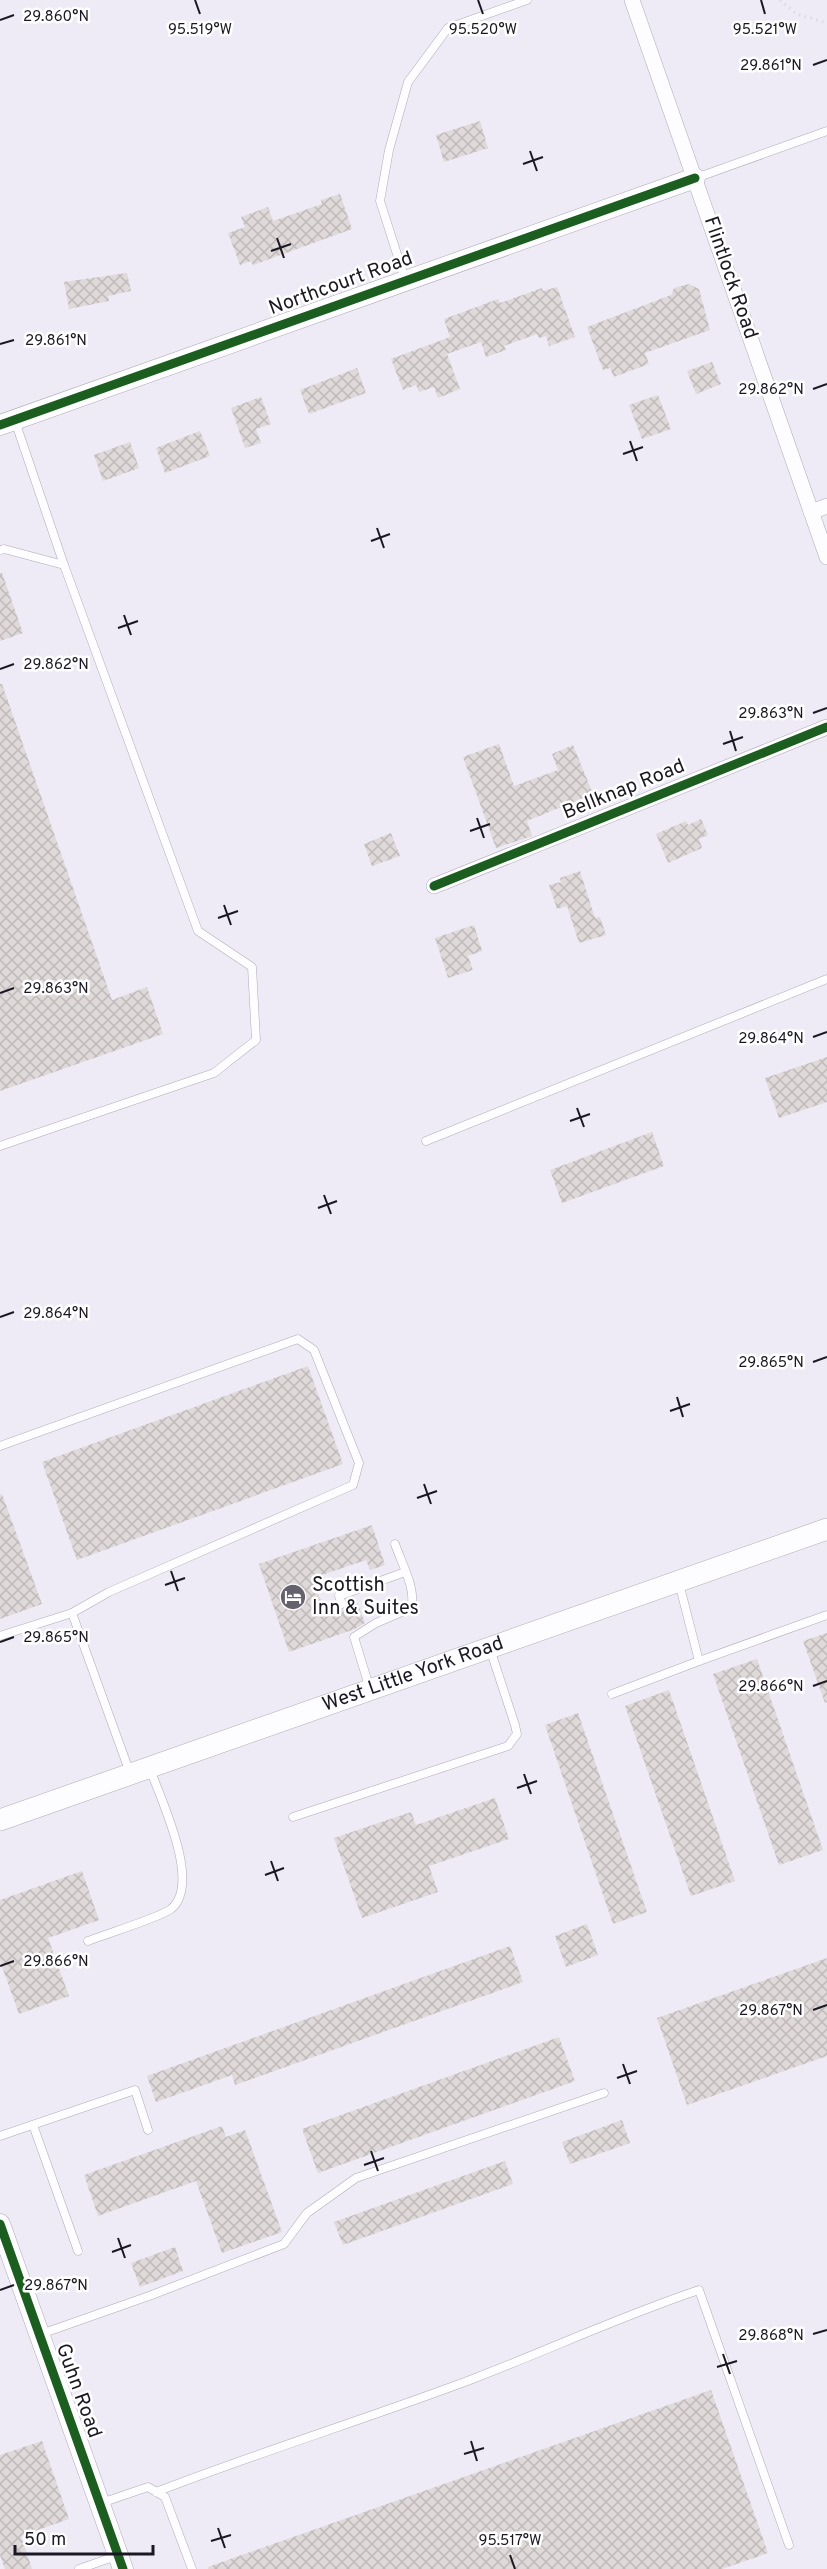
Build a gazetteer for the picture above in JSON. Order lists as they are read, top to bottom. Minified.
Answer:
{"streets":{"main road":["West Little York Road"],"street":["Flintlock Road","Northcourt Road","Bellknap Road","Guhn Road"]},"crossings":[["Flintlock Road","Northcourt Road"]],"places":{"hotel":["Scottish Inn & Suites"]},"scale_bar":"50 m","coordinates":["29.860°N","95.519°W","95.520°W","95.521°W","29.861°N","29.862°N","29.863°N","29.864°N","29.865°N","29.866°N","29.867°N","29.868°N","95.517°W"]}
